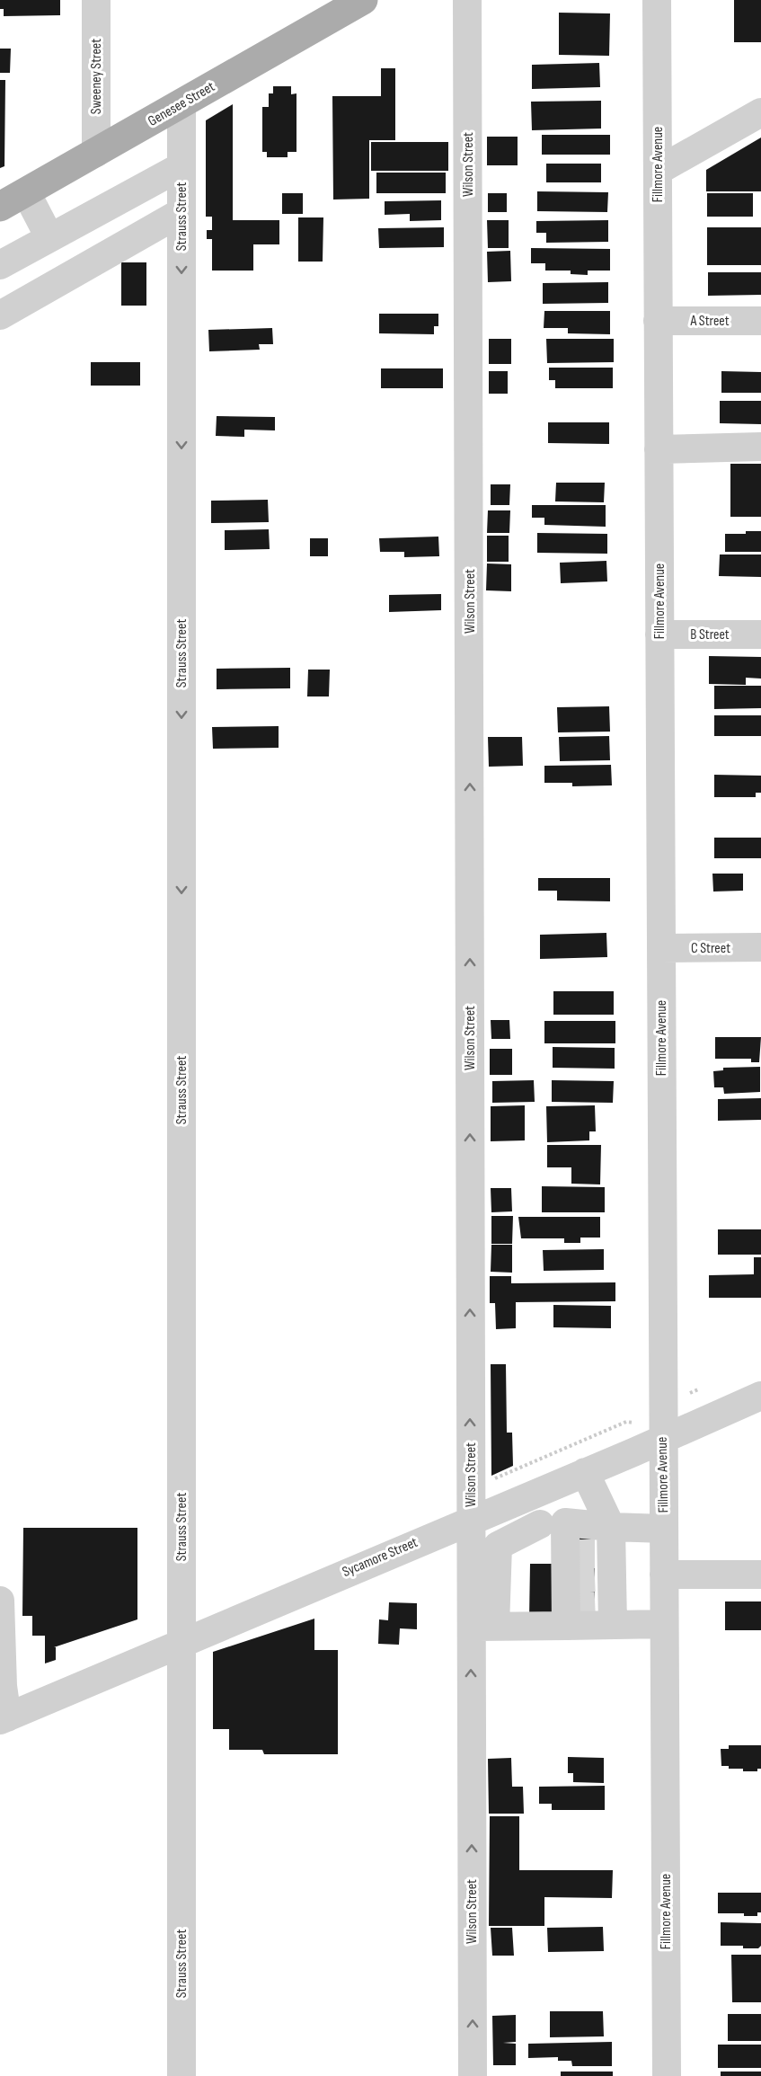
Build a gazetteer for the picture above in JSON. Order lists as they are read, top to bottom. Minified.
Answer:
{"streets":{"main road":["Genesee Street"],"street":["Sweeney Street","Wilson Street","Fillmore Avenue","Strauss Street","A Street","B Street","C Street","Sycamore Street"]},"crossings":[["Sweeney Street","Genesee Street"],["Genesee Street","Strauss Street"],["Wilson Street","Sycamore Street"],["Fillmore Avenue","A Street"],["Fillmore Avenue","B Street"],["Fillmore Avenue","C Street"],["Fillmore Avenue","Sycamore Street"],["Strauss Street","Sycamore Street"]],"one_way":["Wilson Street","Strauss Street"]}
